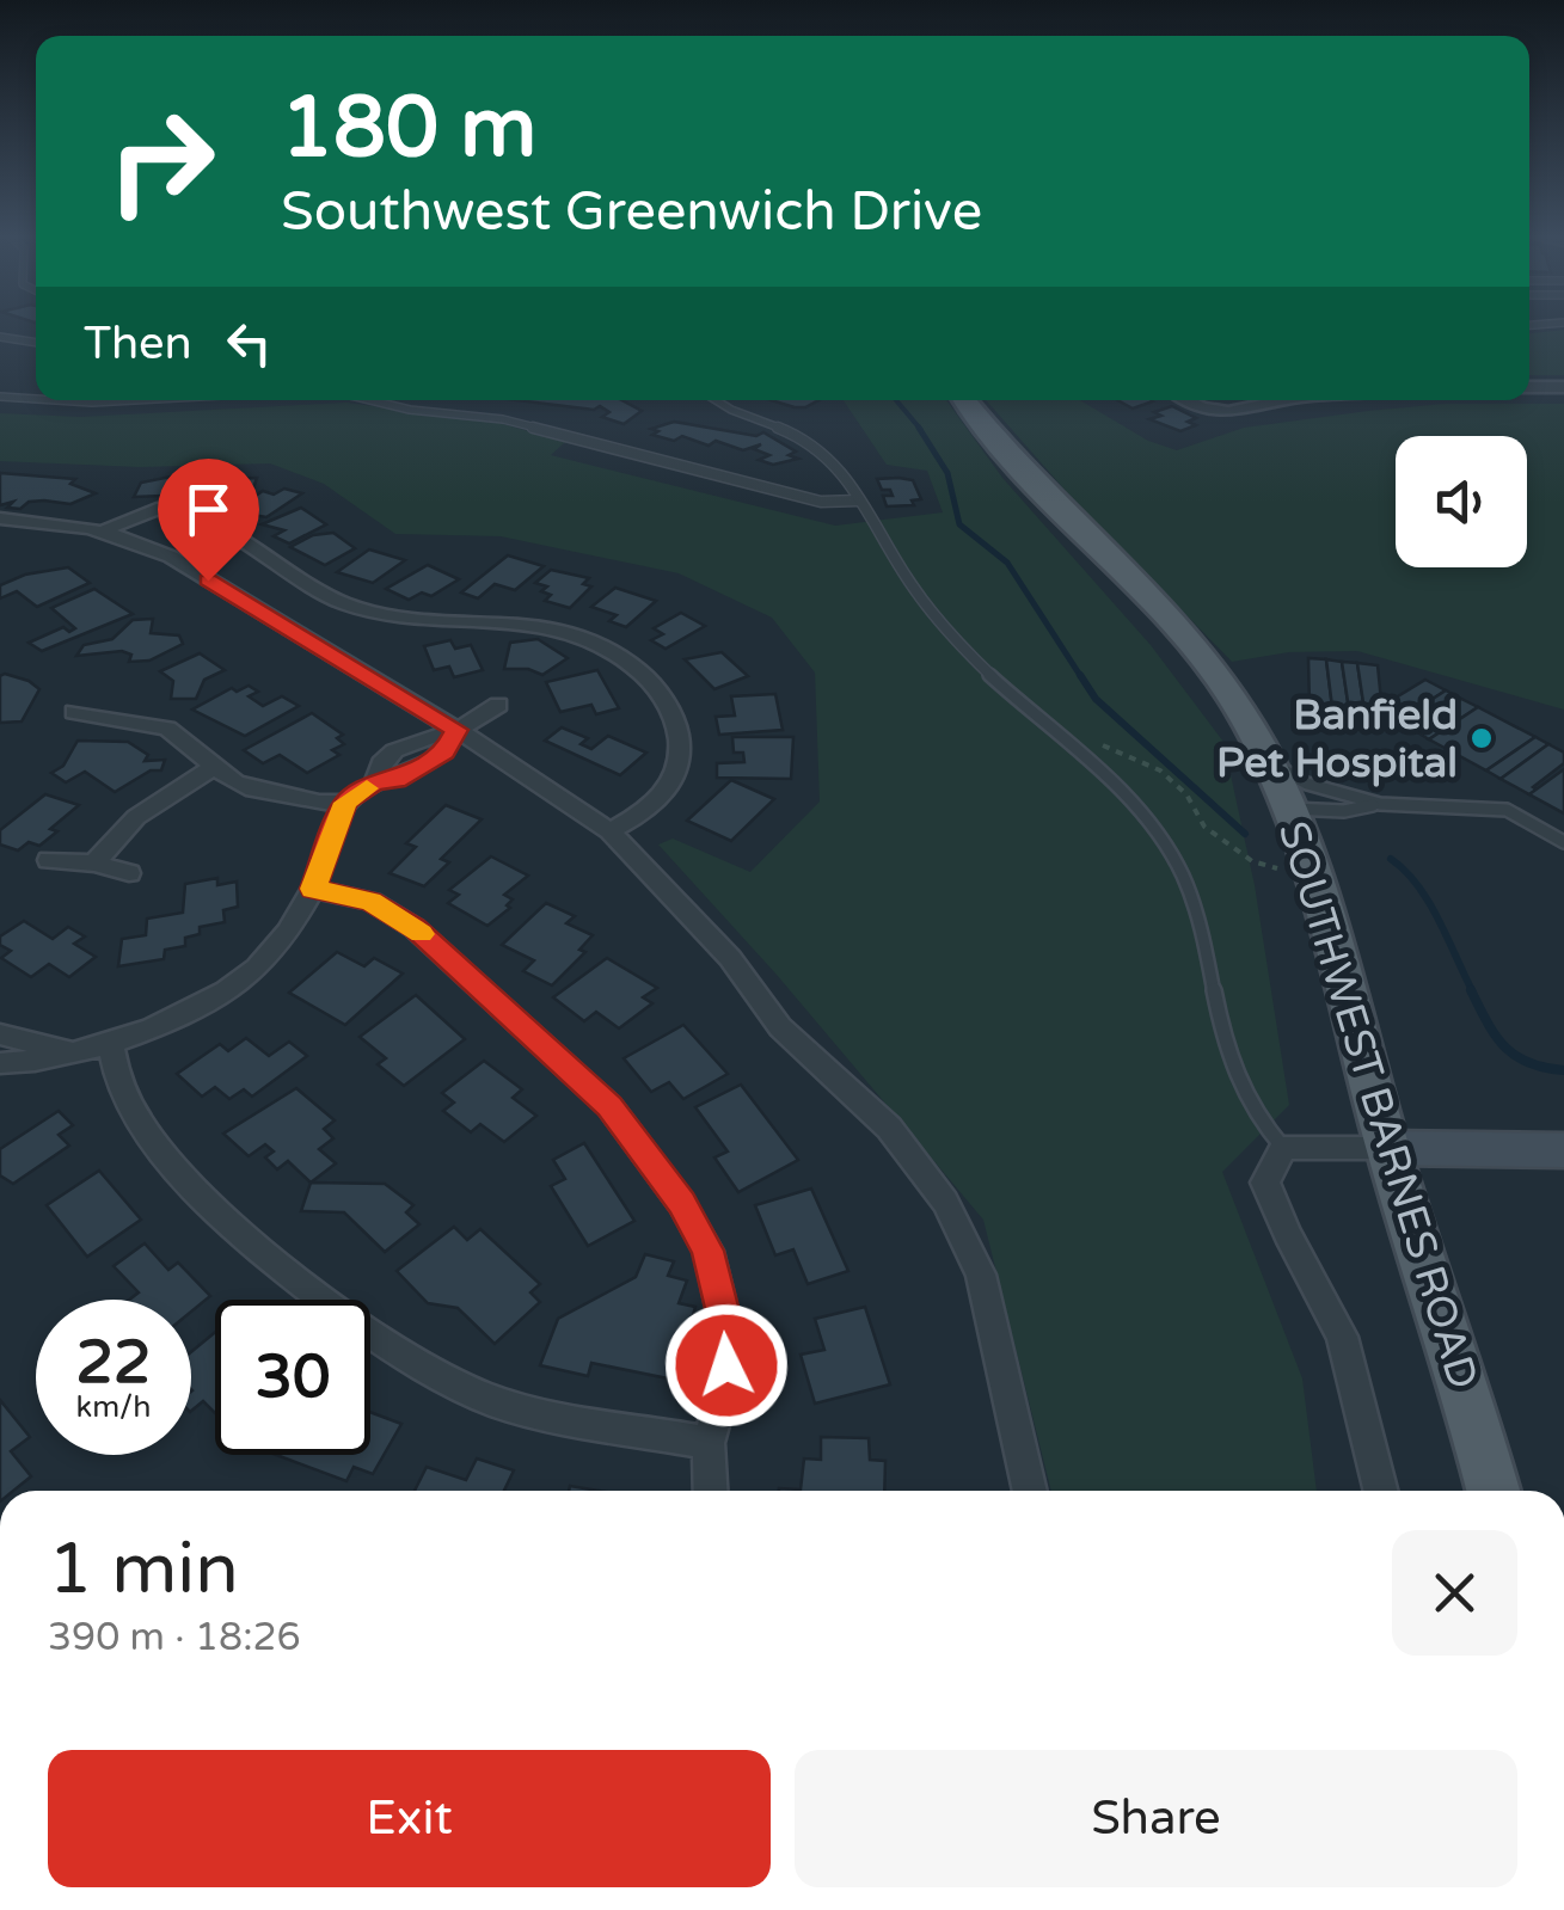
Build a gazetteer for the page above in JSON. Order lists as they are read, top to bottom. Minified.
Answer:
{"streets":{"main road":["SOUTHWEST BARNES ROAD"]},"places":["Banfield Pet Hospital"],"page":{"turn":["180 m","Southwest Greenwich Drive"],"then":"Then","speed":"22 km/h","limit":"30","heading":["1 min","390 m · 18:26"],"buttons":["Exit","Share"]}}
